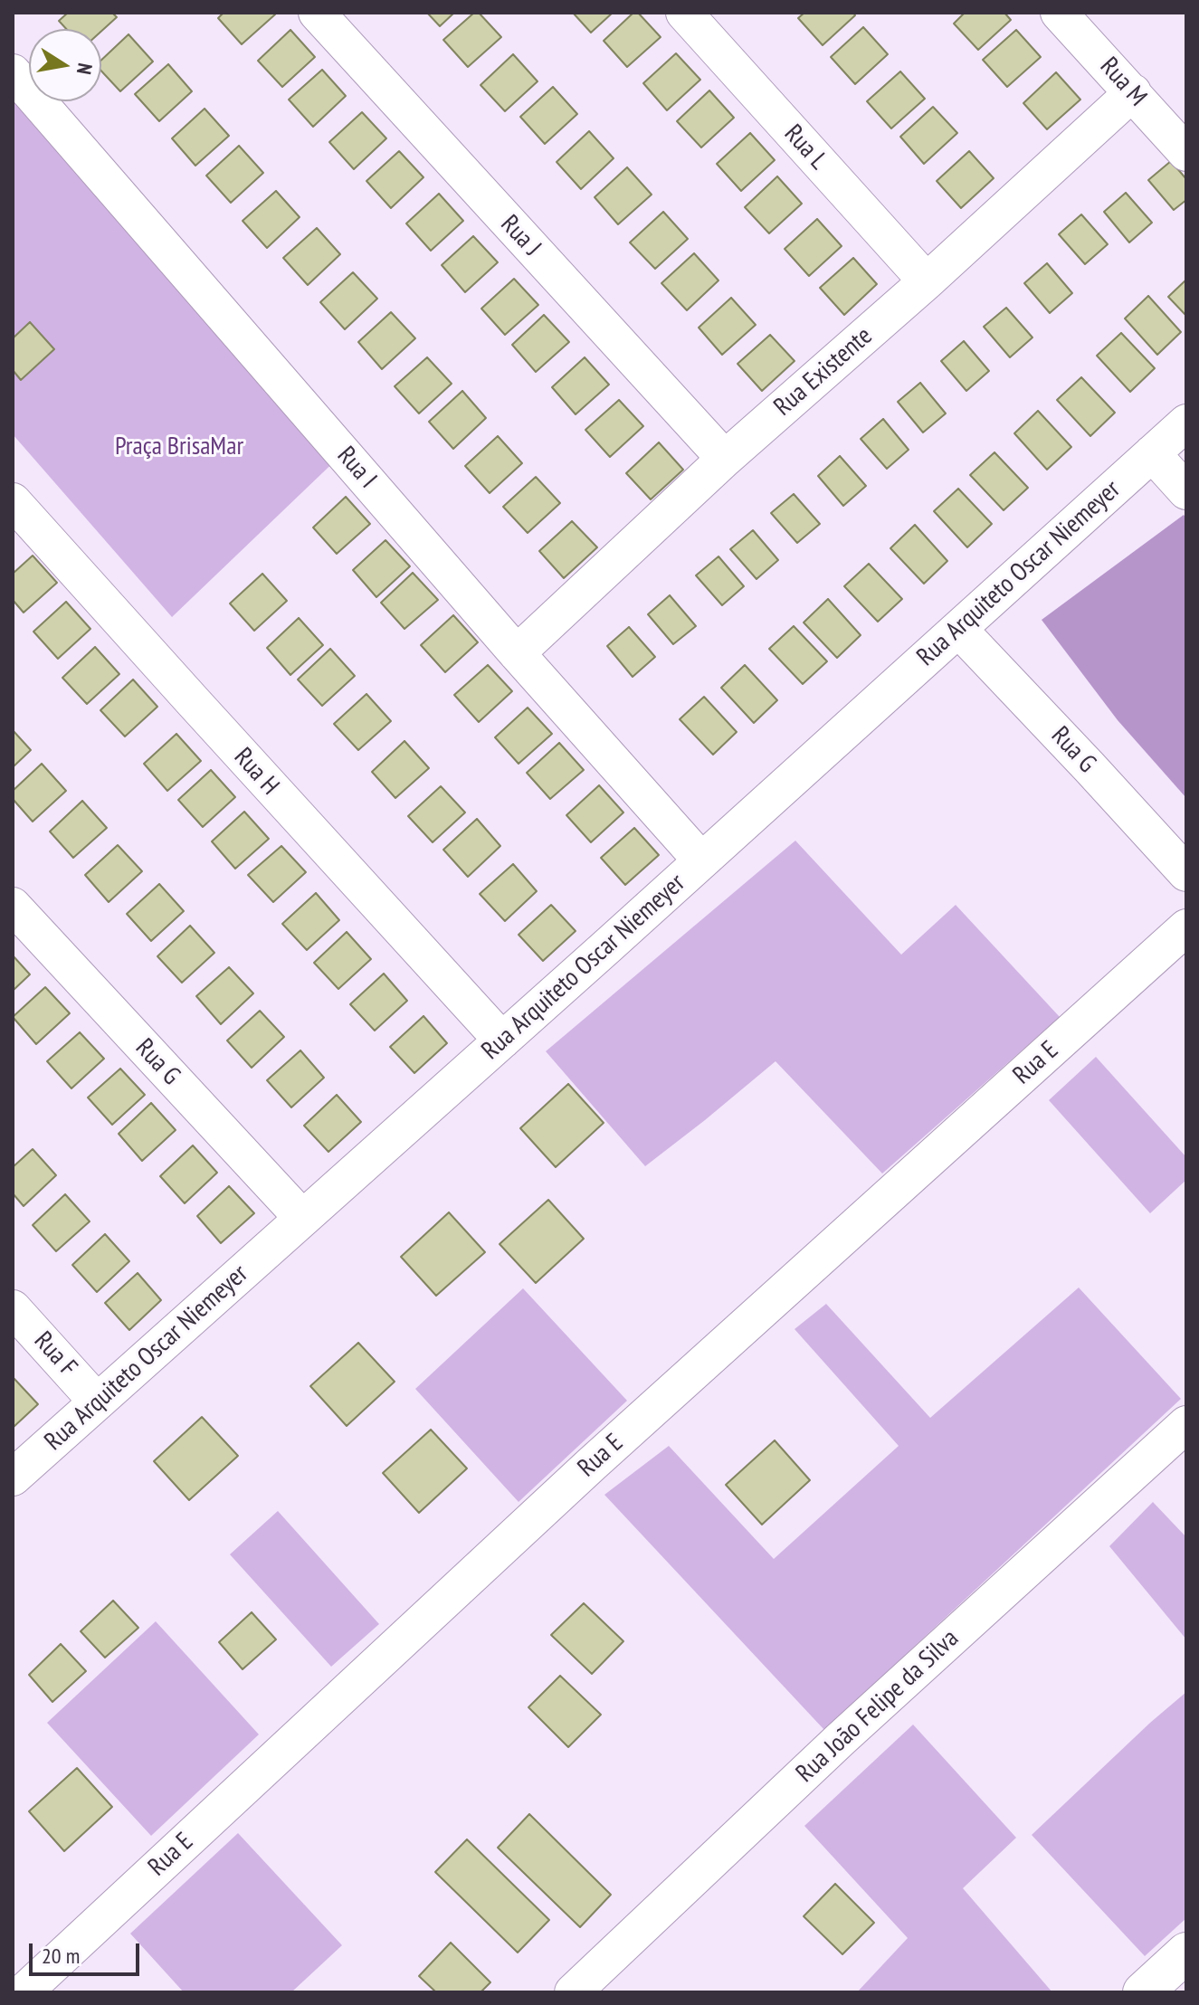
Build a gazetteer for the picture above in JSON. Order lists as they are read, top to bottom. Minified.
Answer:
{"streets":{"street":["Rua M","Rua L","Rua J","Rua Existente","Rua I","Rua Arquiteto Oscar Niemeyer","Rua G","Rua H","Rua E","Rua F","Rua João Felipe da Silva"]},"crossings":[["Rua M","Rua Existente"],["Rua L","Rua Existente"],["Rua J","Rua Existente"],["Rua Existente","Rua I"],["Rua I","Rua Arquiteto Oscar Niemeyer"],["Rua Arquiteto Oscar Niemeyer","Rua G"],["Rua Arquiteto Oscar Niemeyer","Rua H"],["Rua Arquiteto Oscar Niemeyer","Rua F"]],"parks":["Praça BrisaMar"],"scale_bar":"20 m","north":"right"}
